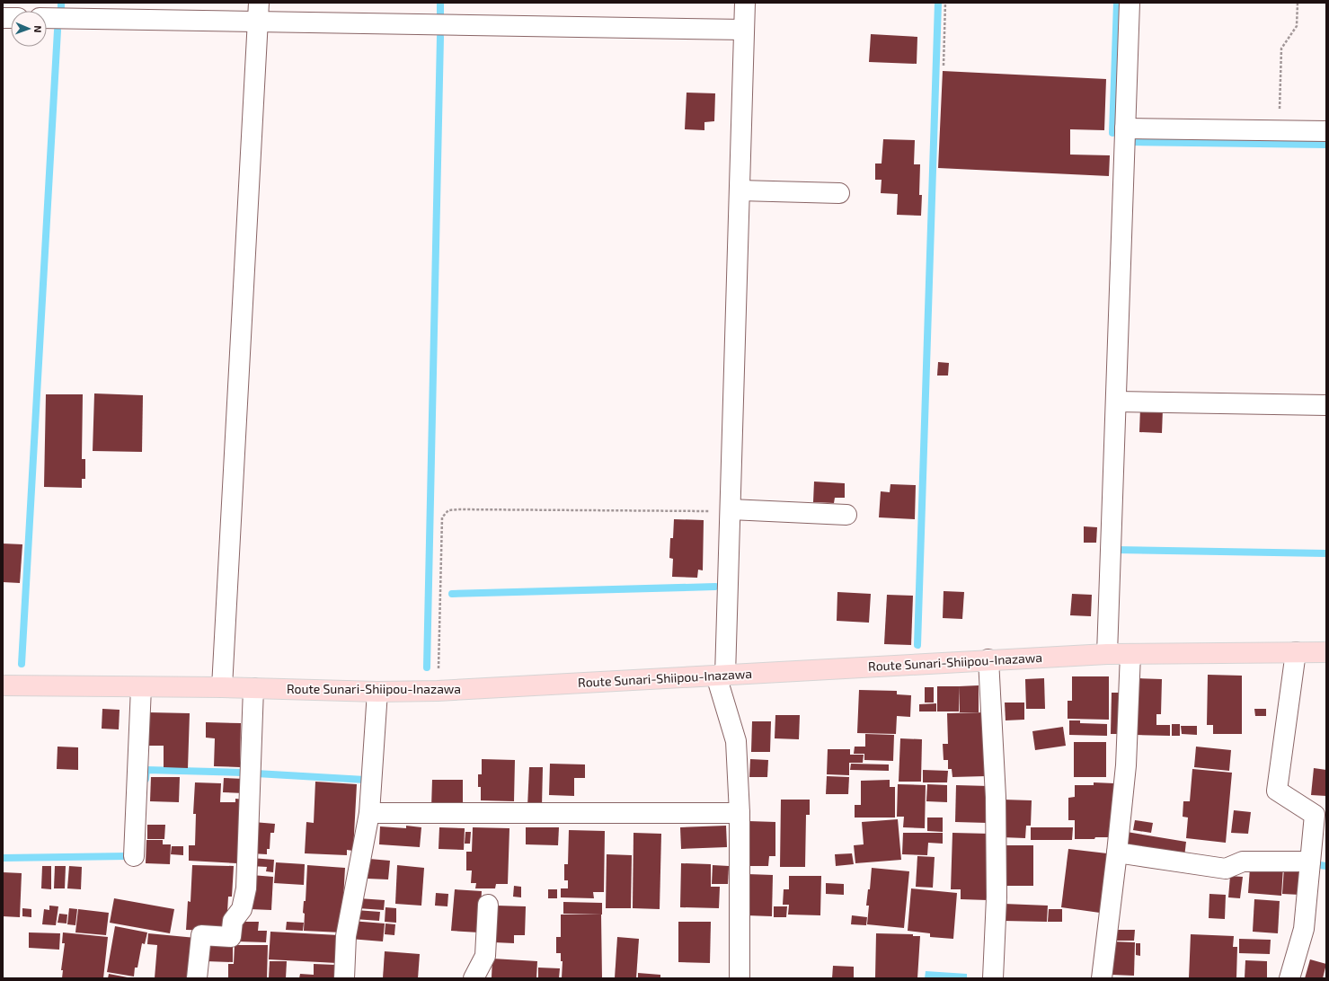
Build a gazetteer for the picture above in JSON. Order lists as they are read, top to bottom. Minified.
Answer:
{"streets":{"main road":["Route Sunari-Shiipou-Inazawa"]},"north":"right"}
